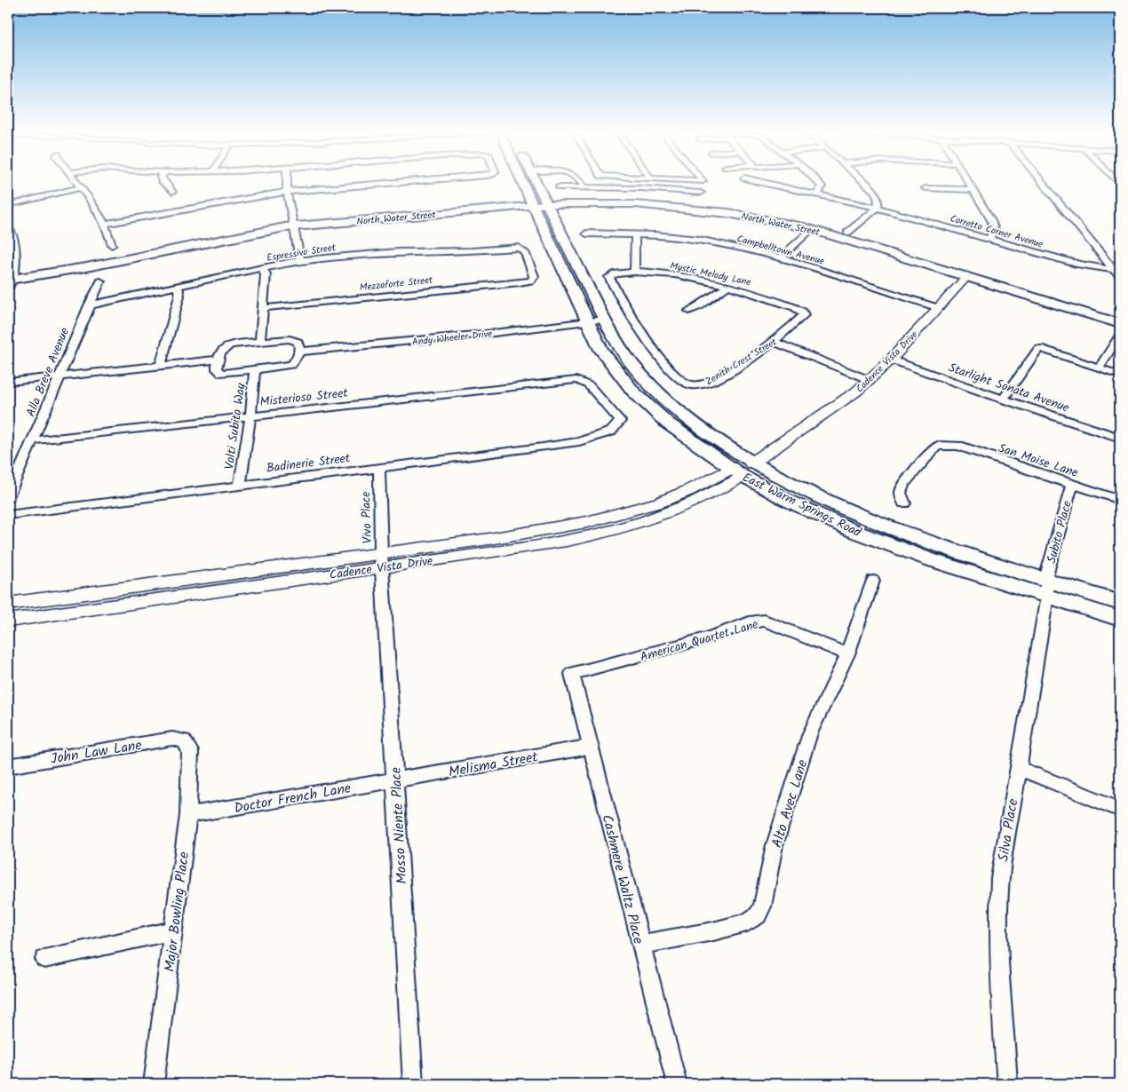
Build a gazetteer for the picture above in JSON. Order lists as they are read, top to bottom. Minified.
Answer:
{"streets":{"main road":["North Water Street","East Warm Springs Road"],"street":["Corretto Corner Avenue","Campbelltown Avenue","Espressivo Street","Mystic Melody Lane","Mezzaforte Street","Andy Wheeler Drive","Zenith Crest Street","Cadence Vista Drive","Alla Breve Avenue","Starlight Sonata Avenue","Misterioso Street","Volti Subito Way","San Moise Lane","Badinerie Street","Vivo Place","Subito Place","American Quartet Lane","John Law Lane","Melisma Street","Doctor French Lane","Alto Avec Lane","Mosso Niente Place","Silva Place","Cashmere Waltz Place","Major Bowling Place"]},"crossings":[["North Water Street","Cadence Vista Drive"],["North Water Street","East Warm Springs Road"],["Campbelltown Avenue","Cadence Vista Drive"],["Espressivo Street","Mezzaforte Street"],["Espressivo Street","Alla Breve Avenue"],["Mystic Melody Lane","Zenith Crest Street"],["Andy Wheeler Drive","East Warm Springs Road"],["Cadence Vista Drive","Starlight Sonata Avenue"],["Cadence Vista Drive","East Warm Springs Road"],["Cadence Vista Drive","Vivo Place"],["Cadence Vista Drive","Mosso Niente Place"],["Alla Breve Avenue","Misterioso Street"],["Misterioso Street","Volti Subito Way"],["Misterioso Street","Badinerie Street"],["Volti Subito Way","Badinerie Street"],["San Moise Lane","Subito Place"],["Badinerie Street","Vivo Place"],["East Warm Springs Road","Subito Place"],["East Warm Springs Road","Silva Place"],["Vivo Place","Mosso Niente Place"],["Subito Place","Silva Place"],["American Quartet Lane","Alto Avec Lane"],["American Quartet Lane","Cashmere Waltz Place"],["John Law Lane","Major Bowling Place"],["Melisma Street","Doctor French Lane"],["Melisma Street","Mosso Niente Place"],["Melisma Street","Cashmere Waltz Place"],["Doctor French Lane","Mosso Niente Place"],["Doctor French Lane","Major Bowling Place"],["Alto Avec Lane","Cashmere Waltz Place"]]}
